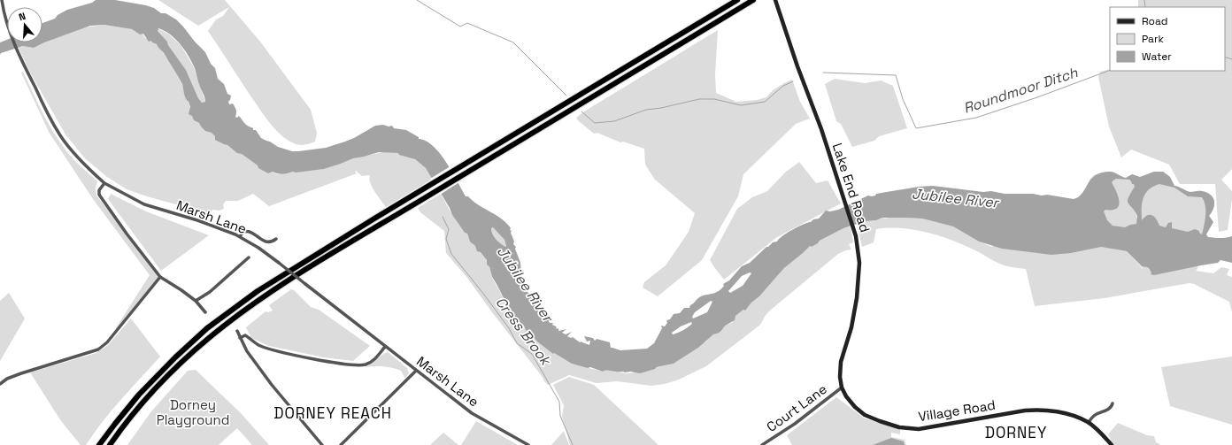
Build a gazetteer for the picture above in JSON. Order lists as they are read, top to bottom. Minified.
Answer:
{"streets":{"main road":["Lake End Road","Village Road"],"street":["Marsh Lane","Court Lane"]},"crossings":[["Lake End Road","Court Lane"],["Lake End Road","Village Road"],["Court Lane","Village Road"]],"districts":["DORNEY REACH","DORNEY"],"water":["Roundmoor Ditch","Jubilee River","Cress Brook"],"parks":["Dorney Playground"],"legend":["Road","Park","Water"],"north":"top"}
